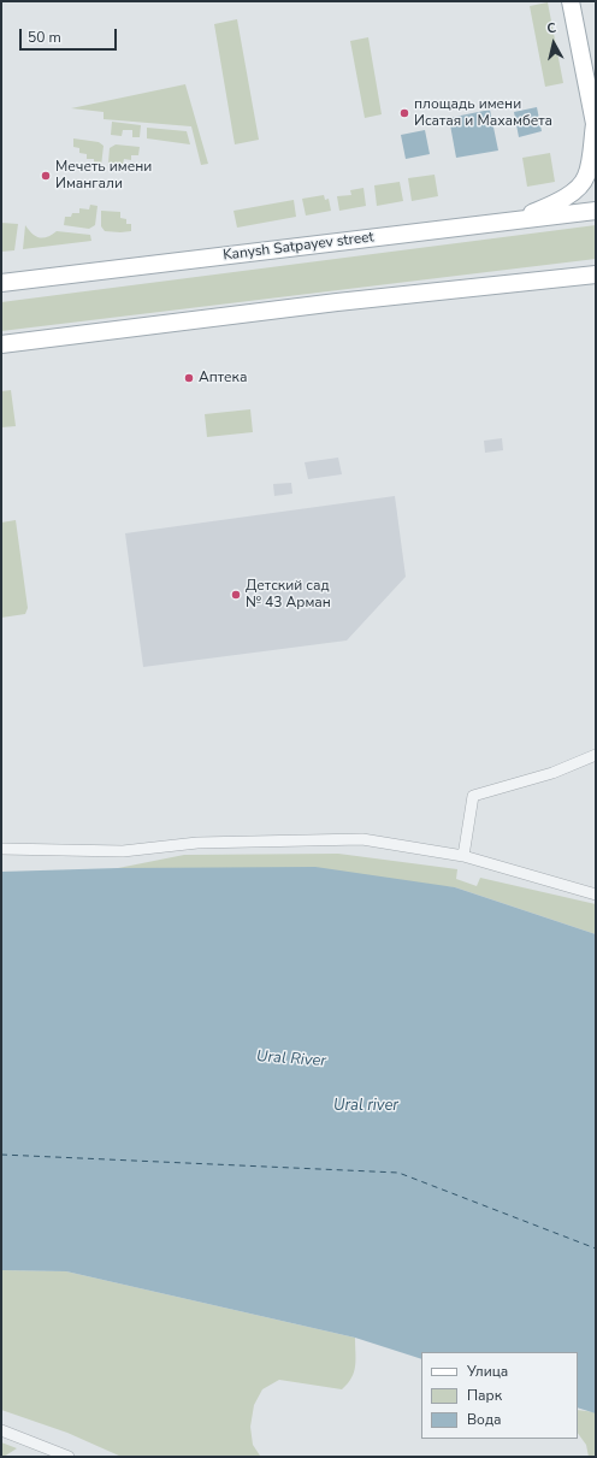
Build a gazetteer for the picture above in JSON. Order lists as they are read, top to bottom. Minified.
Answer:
{"streets":{"main road":["Kanysh Satpayev street"]},"water":["Ural River","Ural river"],"places":["площадь имени Исатая и Махамбета","Мечеть имени Имангали","Аптека","Детский сад № 43 Арман"],"legend":["Улица","Парк","Вода"],"scale_bar":"50 m","north":"top"}
